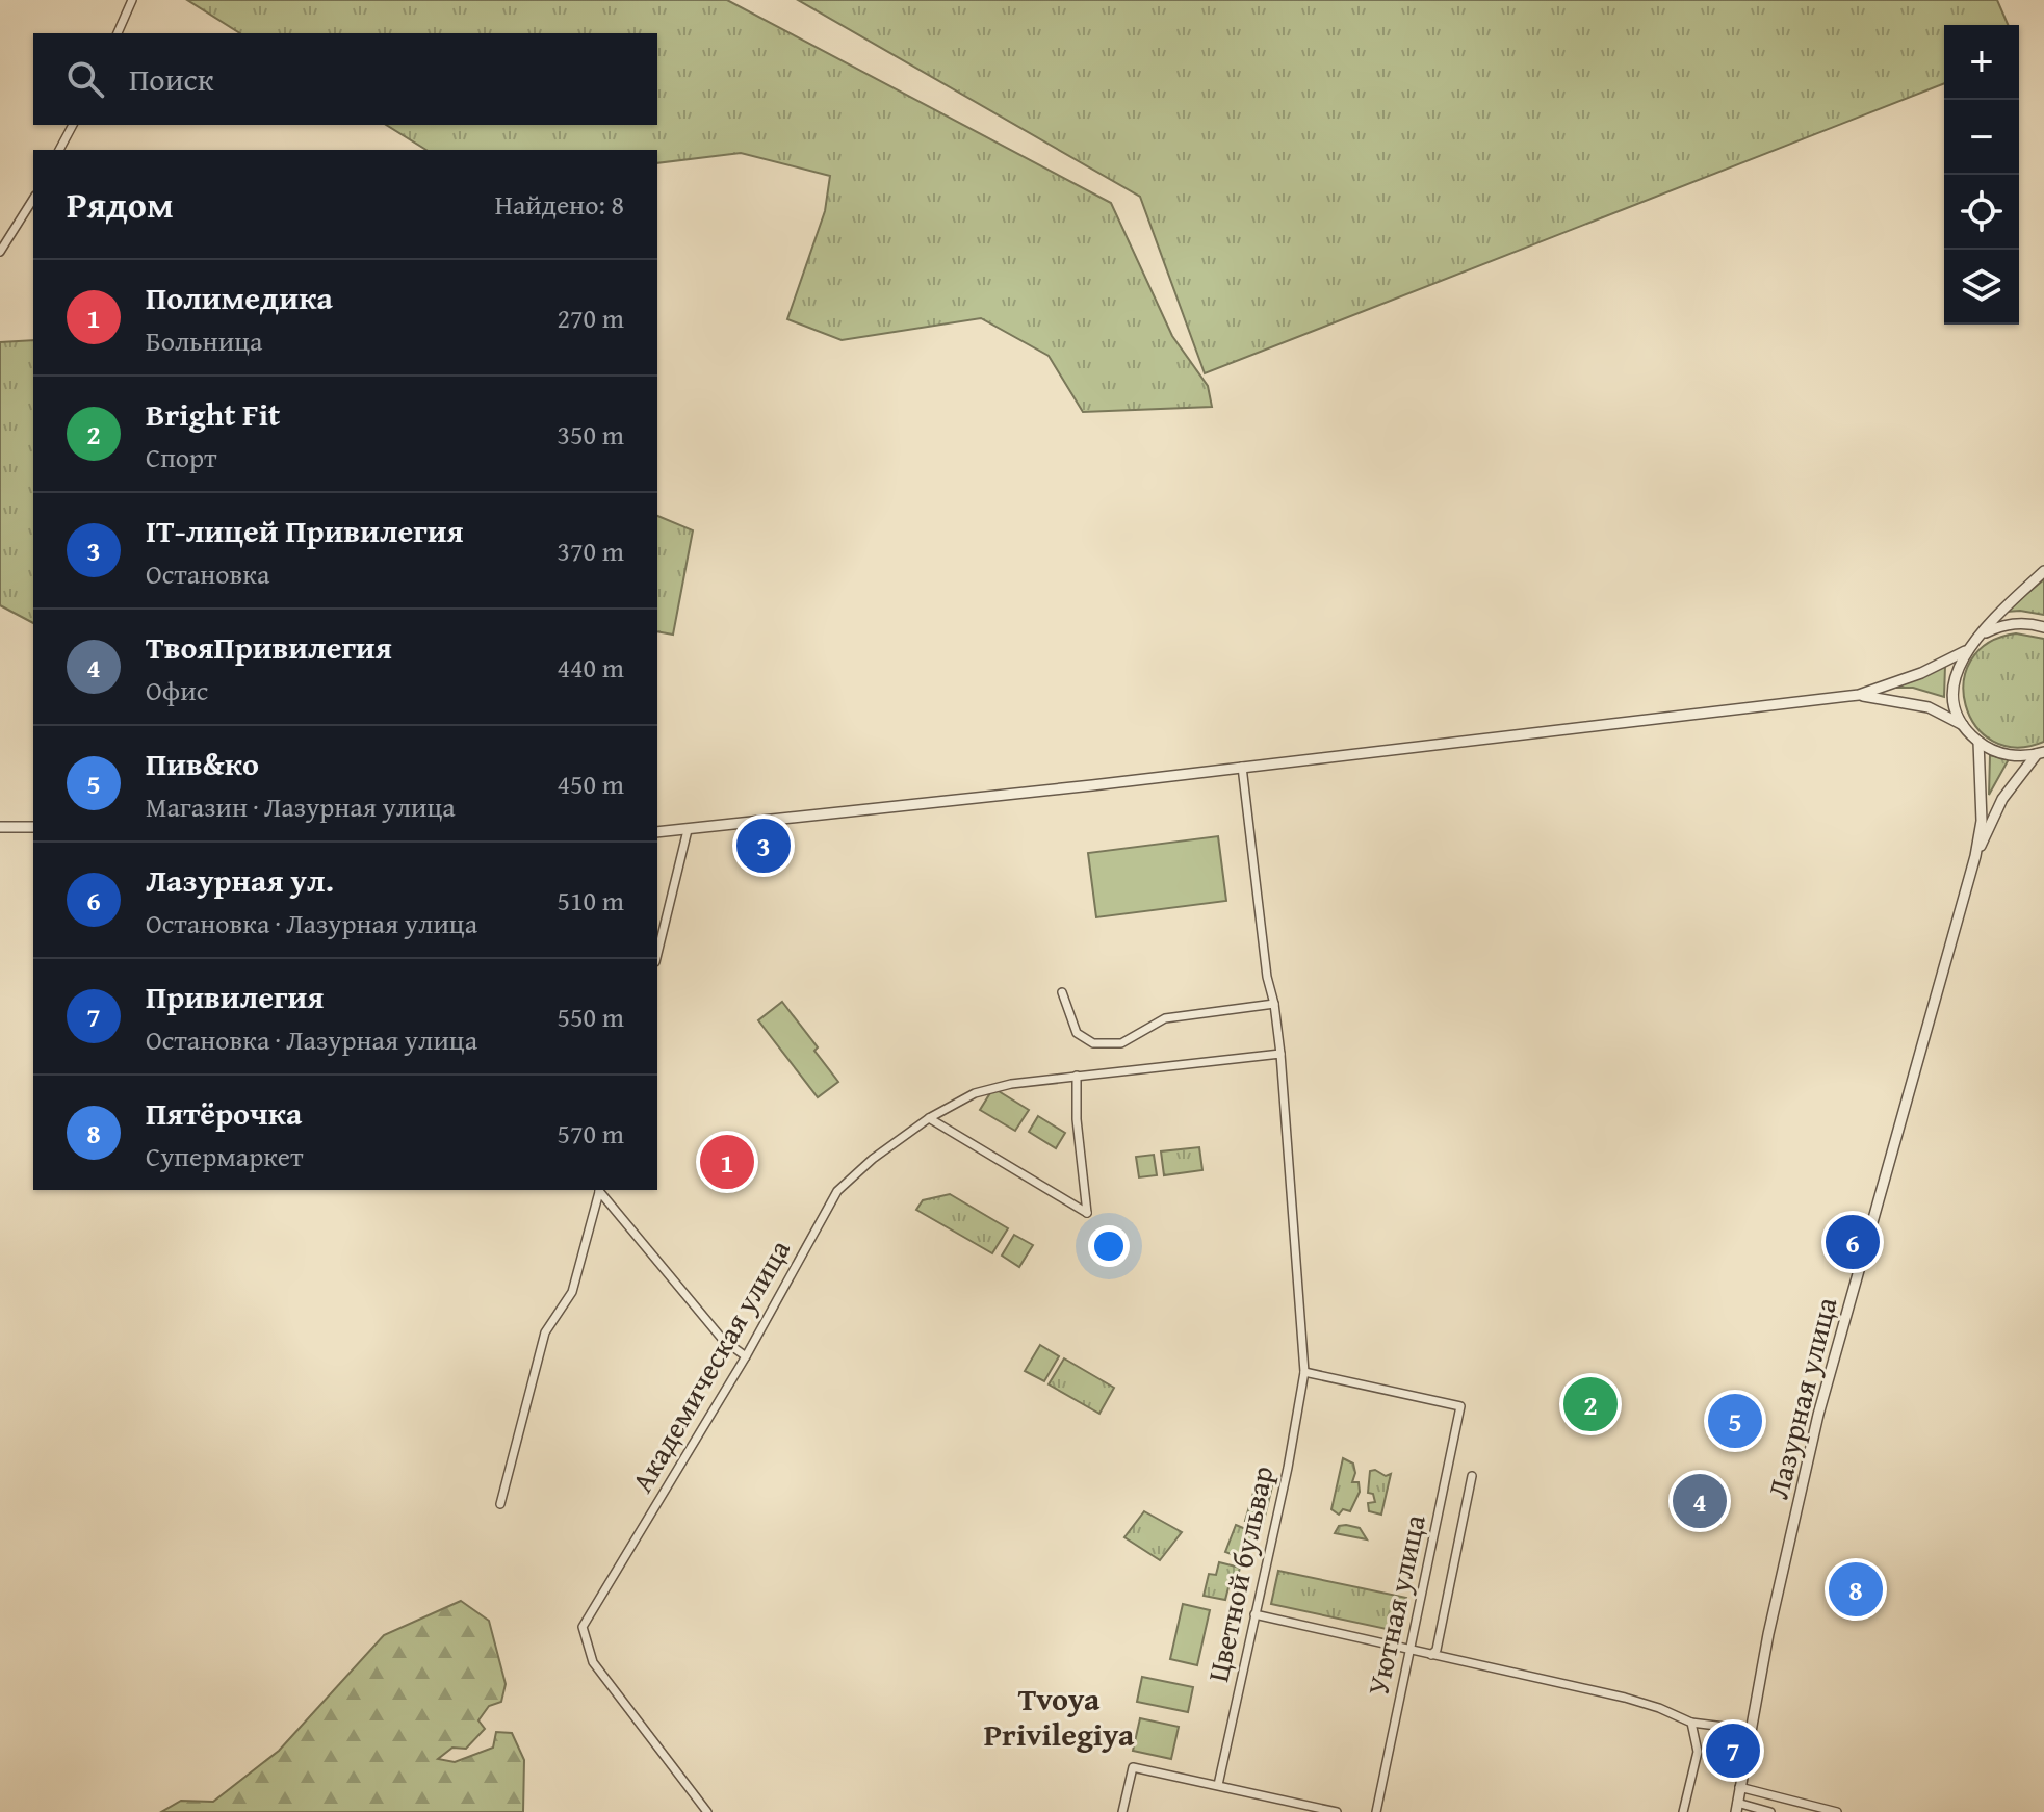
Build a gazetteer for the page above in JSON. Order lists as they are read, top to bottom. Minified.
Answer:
{"streets":{"street":["Академическая улица","Лазурная улица","Цветной бульвар","Уютная улица"]},"crossings":[["Академическая улица","Цветной бульвар"],["Цветной бульвар","Уютная улица"]],"districts":["Tvoya Privilegiya"],"page":{"map_buttons":["+","−"],"search":"Поиск","heading":["Рядом","Найдено: 8"],"list":[{"mark":"1","name":"Полимедика","note":"Больница","value":"270 m"},{"mark":"2","name":"Bright Fit","note":"Спорт","value":"350 m"},{"mark":"3","name":"IT-лицей Привилегия","note":"Остановка","value":"370 m"},{"mark":"4","name":"ТвояПривилегия","note":"Офис","value":"440 m"},{"mark":"5","name":"Пив&ко","note":"Магазин · Лазурная улица","value":"450 m"},{"mark":"6","name":"Лазурная ул.","note":"Остановка · Лазурная улица","value":"510 m"},{"mark":"7","name":"Привилегия","note":"Остановка · Лазурная улица","value":"550 m"},{"mark":"8","name":"Пятёрочка","note":"Супермаркет","value":"570 m"}],"pins":["3","1","6","2","5","4","8","7"]}}
